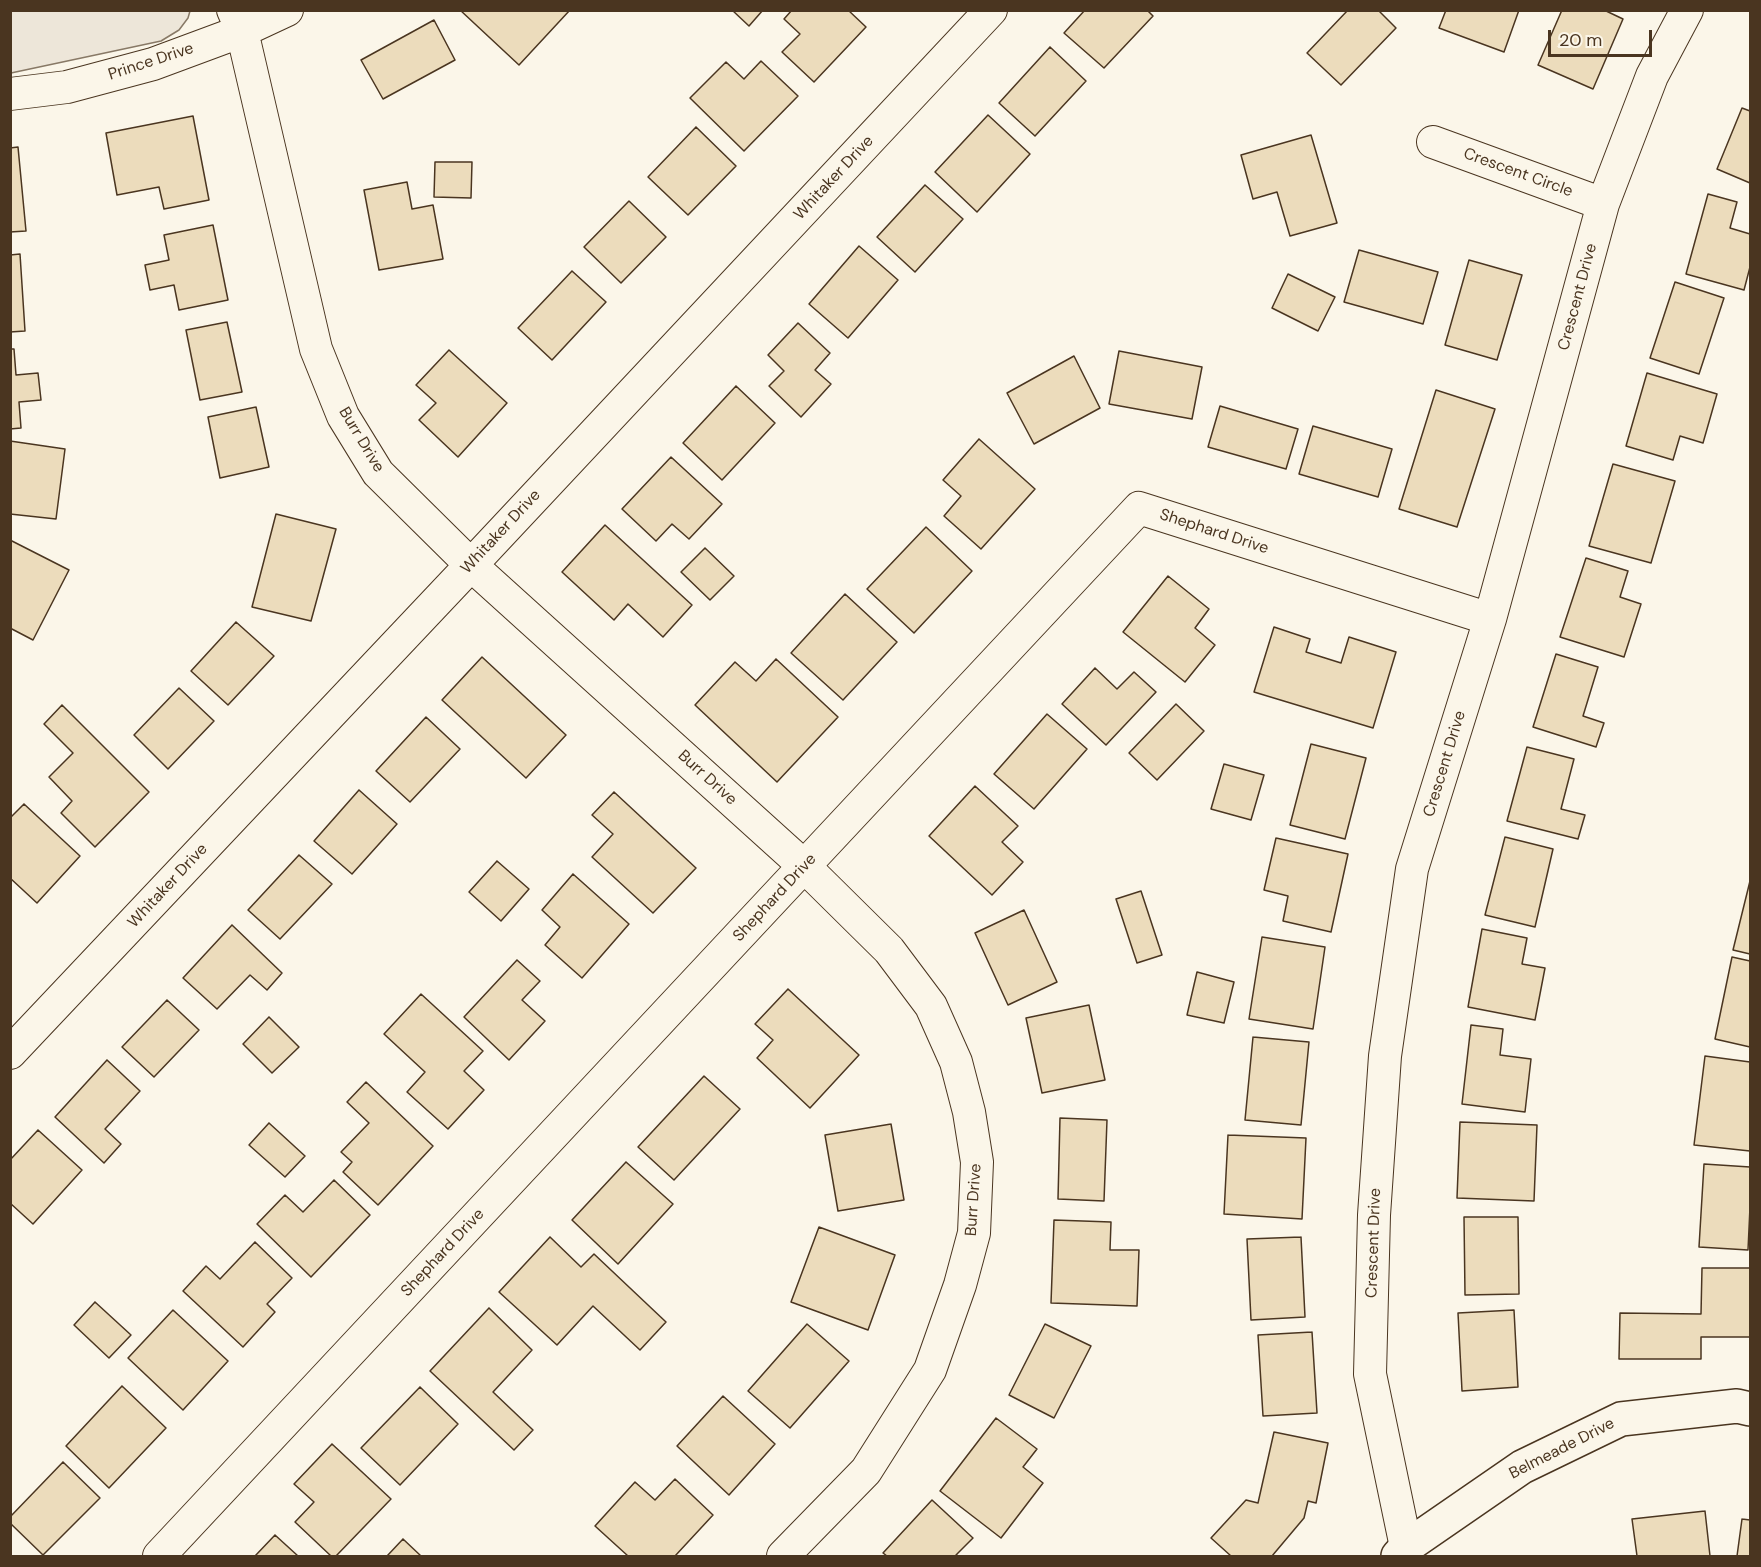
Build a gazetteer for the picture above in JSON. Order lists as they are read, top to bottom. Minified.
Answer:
{"streets":{"street":["Prince Drive","Crescent Circle","Whitaker Drive","Crescent Drive","Burr Drive","Shephard Drive","Belmeade Drive"]},"crossings":[["Prince Drive","Burr Drive"],["Crescent Circle","Crescent Drive"],["Whitaker Drive","Burr Drive"],["Crescent Drive","Shephard Drive"],["Crescent Drive","Belmeade Drive"],["Burr Drive","Shephard Drive"]],"scale_bar":"20 m"}
